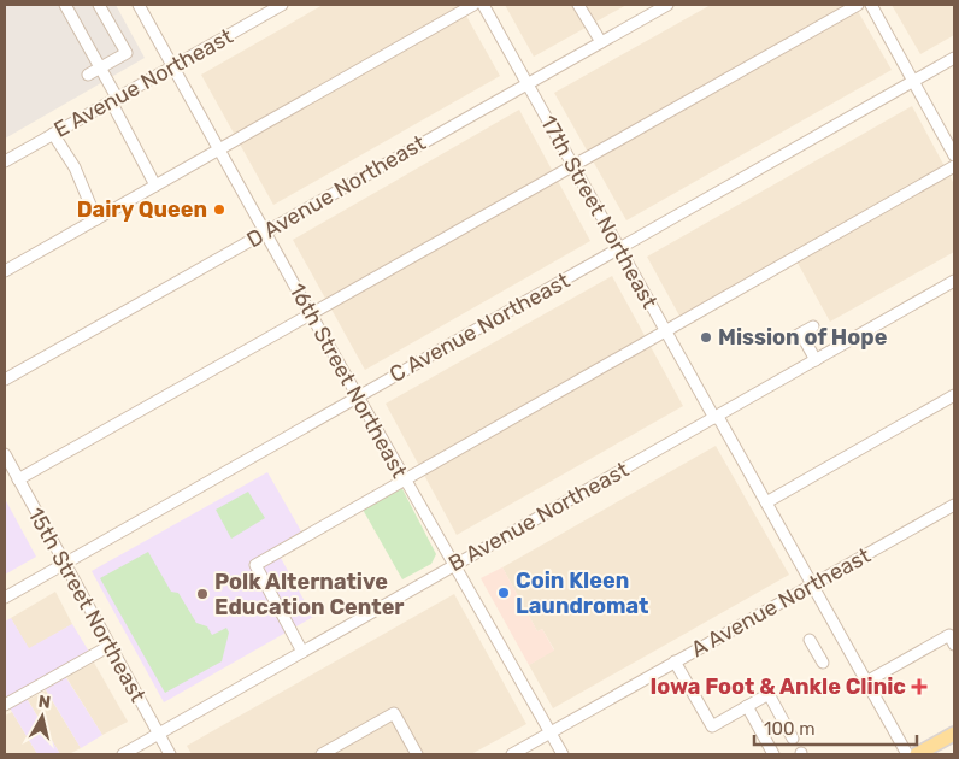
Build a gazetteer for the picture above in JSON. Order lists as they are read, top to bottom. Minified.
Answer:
{"streets":{"street":["E Avenue Northeast","D Avenue Northeast","17th Street Northeast","C Avenue Northeast","16th Street Northeast","B Avenue Northeast","A Avenue Northeast","15th Street Northeast"]},"crossings":[["E Avenue Northeast","16th Street Northeast"],["D Avenue Northeast","17th Street Northeast"],["D Avenue Northeast","16th Street Northeast"],["17th Street Northeast","C Avenue Northeast"],["17th Street Northeast","B Avenue Northeast"],["17th Street Northeast","A Avenue Northeast"],["C Avenue Northeast","16th Street Northeast"],["C Avenue Northeast","15th Street Northeast"],["16th Street Northeast","B Avenue Northeast"],["16th Street Northeast","A Avenue Northeast"],["B Avenue Northeast","15th Street Northeast"]],"places":{"other":["Dairy Queen","Mission of Hope","Coin Kleen Laundromat","Polk Alternative Education Center"],"health":["Iowa Foot & Ankle Clinic"]},"scale_bar":"100 m","north":"top"}
